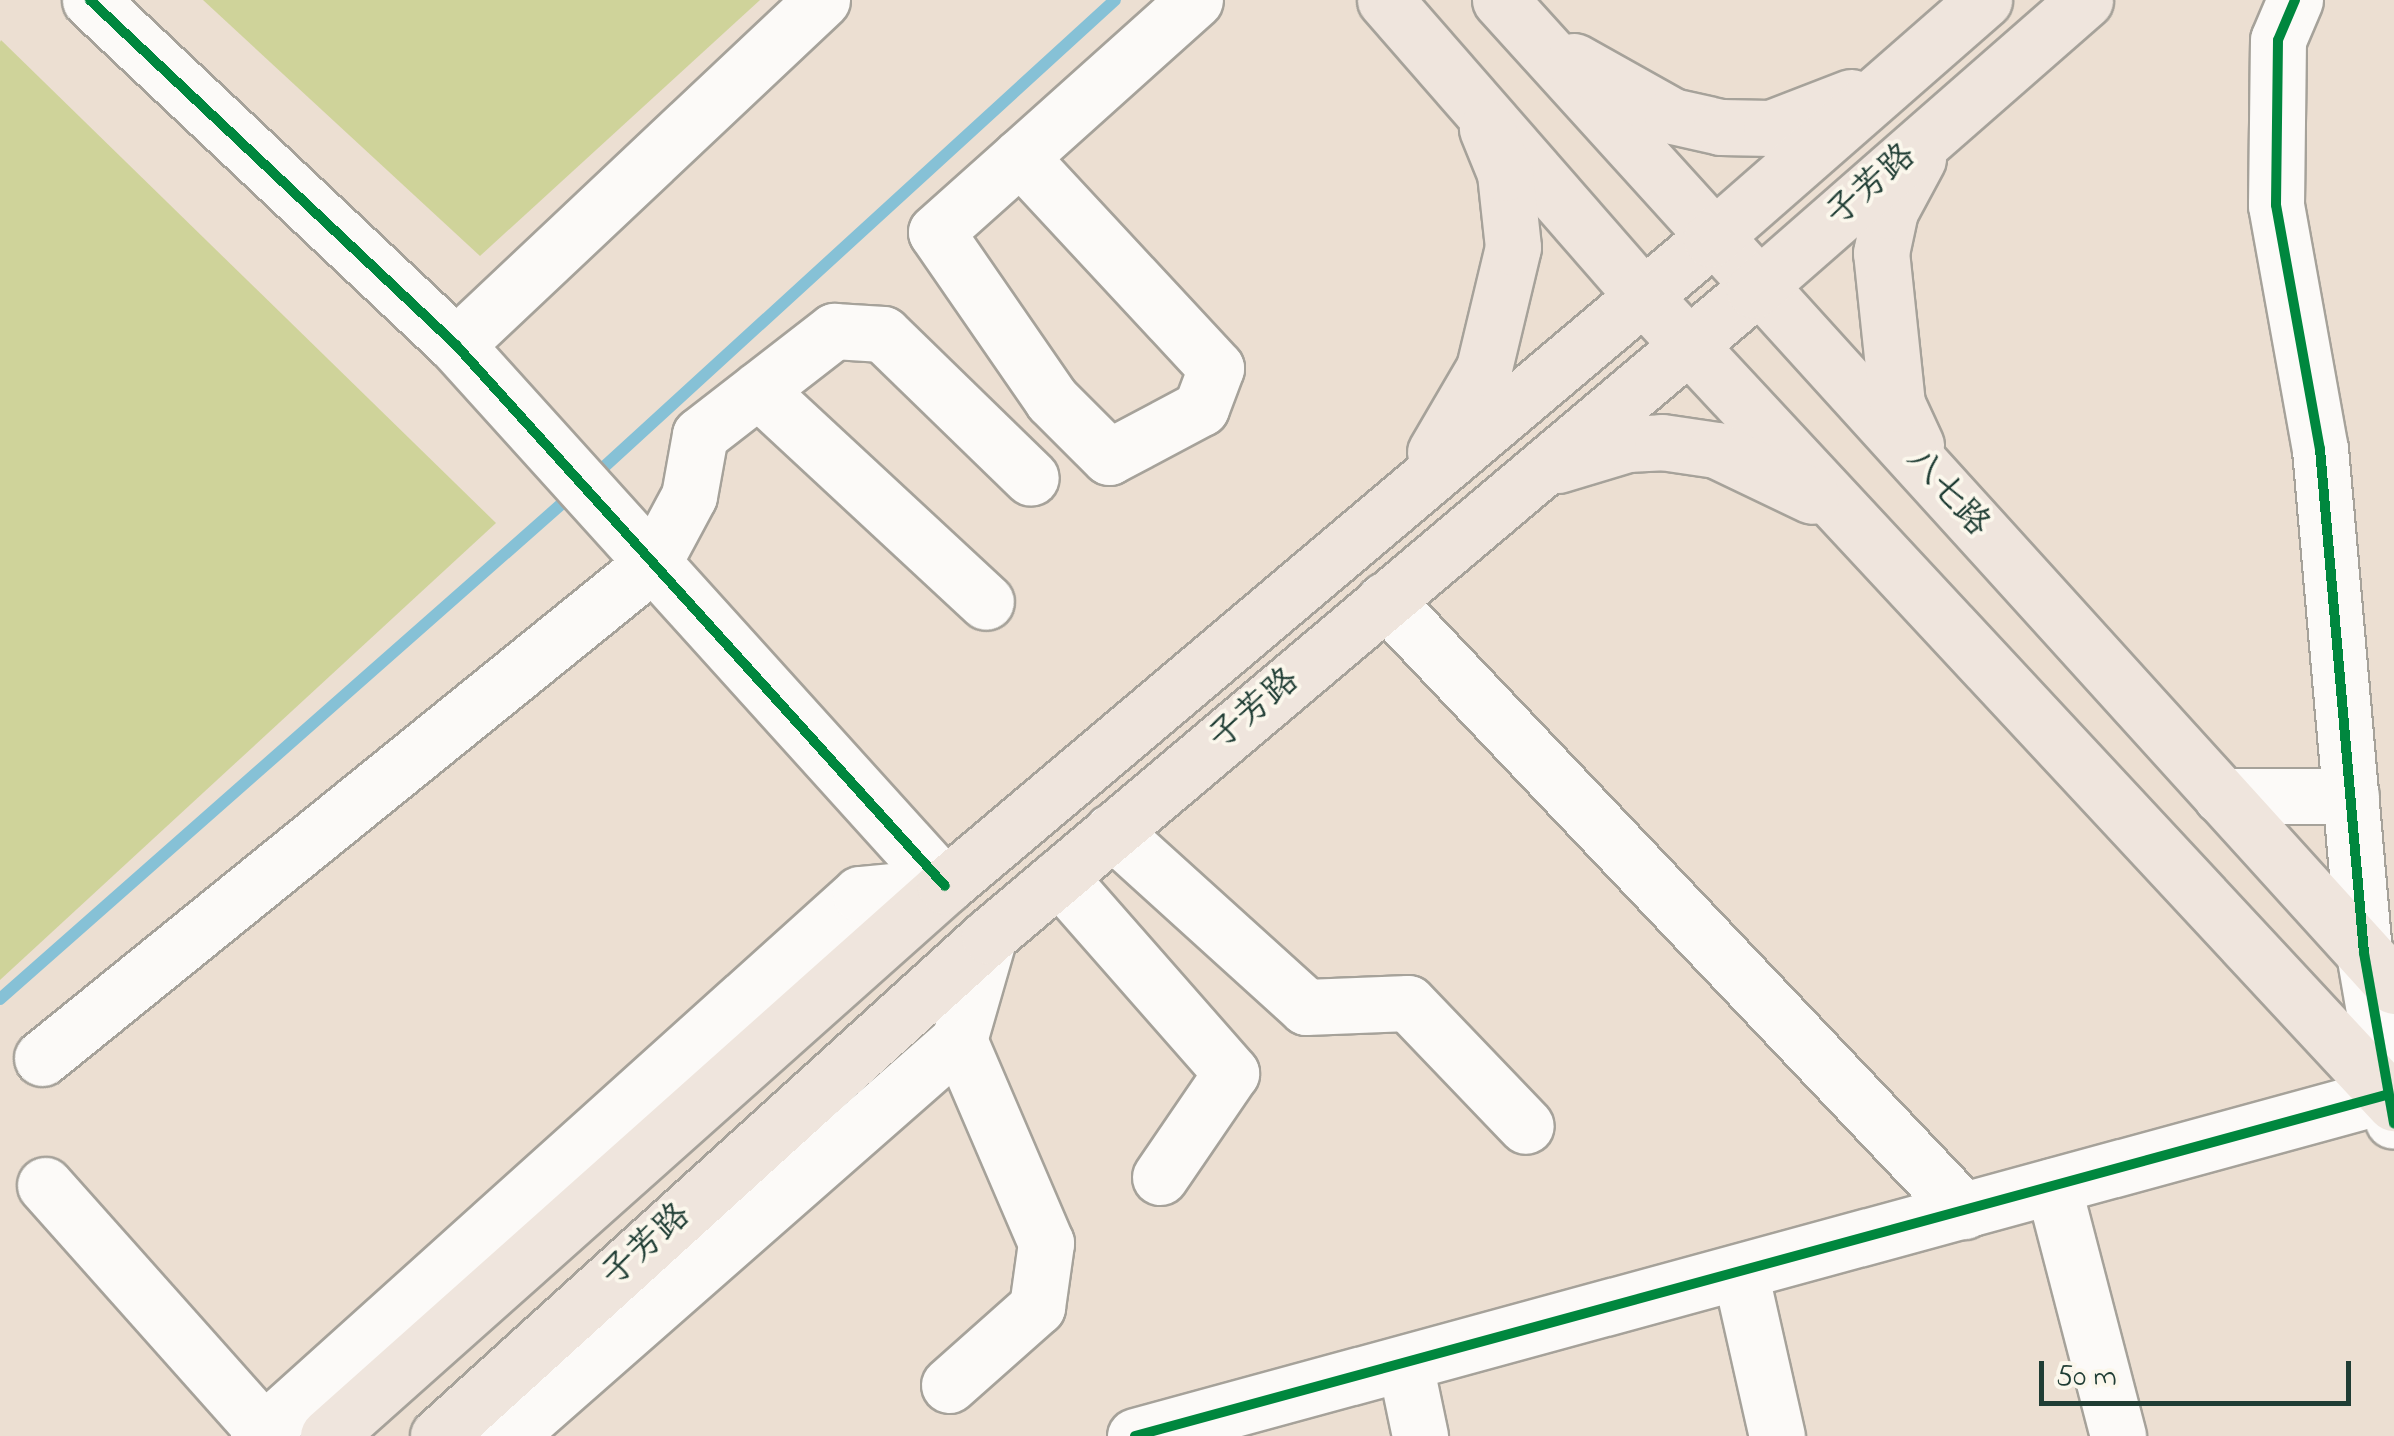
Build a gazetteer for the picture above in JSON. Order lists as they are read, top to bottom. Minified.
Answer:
{"streets":{"main road":["子芳路","八七路"]},"crossings":[["子芳路","八七路"]],"scale_bar":"50 m"}
